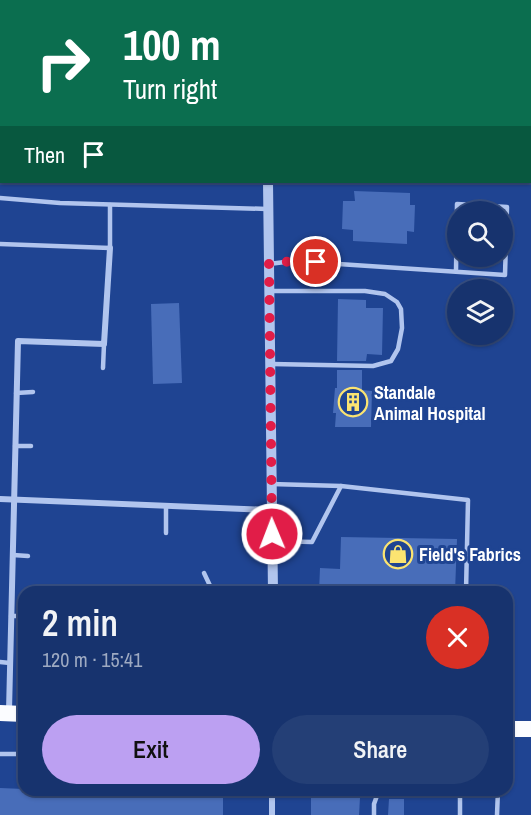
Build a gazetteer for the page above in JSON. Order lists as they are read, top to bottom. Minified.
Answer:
{"places":{"building":["Standale Animal Hospital"],"shop":["Field's Fabrics"]},"page":{"turn":["100 m","Turn right"],"then":"Then","heading":["2 min","120 m · 15:41"],"buttons":["Exit","Share"]}}
